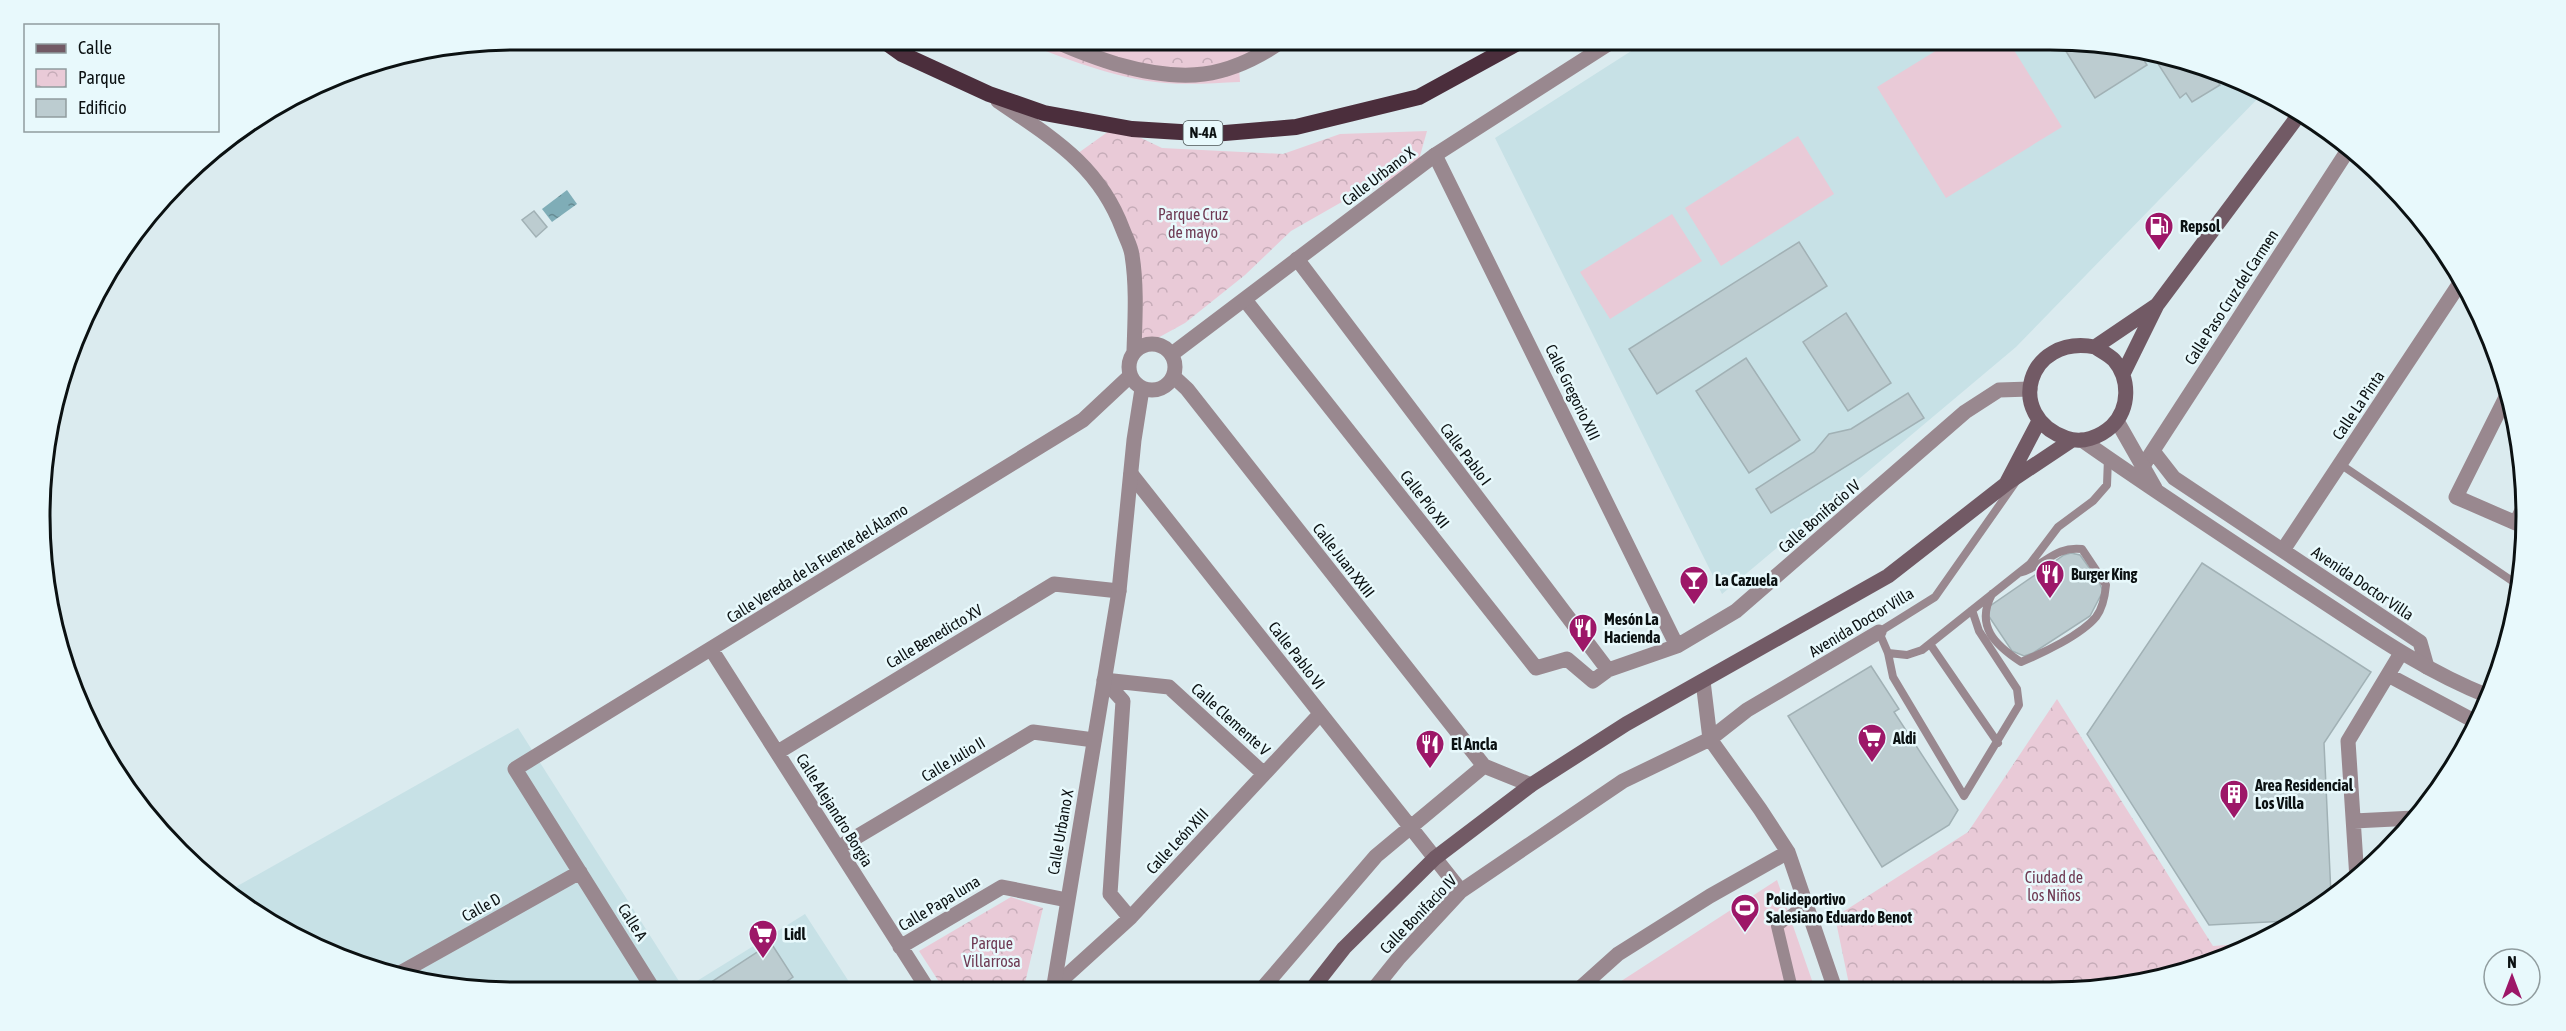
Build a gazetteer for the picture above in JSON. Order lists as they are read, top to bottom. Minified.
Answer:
{"streets":{"highway":["N-4A"],"street":["Calle Urbano X","Calle Paso Cruz del Carmen","Calle Gregorio XIII","Calle La Pinta","Calle Pablo I","Calle Pío XII","Calle Bonifacio IV","Calle Juan XXIII","Calle Vereda de la Fuente del Álamo","Avenida Doctor Villa","Calle Benedicto XV","Calle Pablo VI","Calle Clemente V","Calle Julio II","Calle Alejandro Borgia","Calle León XIII","Calle Papa luna","Calle D","Calle A"]},"crossings":[["Calle Urbano X","Calle Gregorio XIII"],["Calle Urbano X","Calle Pablo I"],["Calle Urbano X","Calle Pío XII"],["Calle Urbano X","Calle Juan XXIII"],["Calle Urbano X","Calle Vereda de la Fuente del Álamo"],["Calle Urbano X","Calle Benedicto XV"],["Calle Urbano X","Calle Pablo VI"],["Calle Urbano X","Calle Clemente V"],["Calle Urbano X","Calle Julio II"],["Calle Urbano X","Calle Papa luna"],["Calle Paso Cruz del Carmen","Avenida Doctor Villa"],["Calle Gregorio XIII","Calle Bonifacio IV"],["Calle La Pinta","Avenida Doctor Villa"],["Calle Pablo I","Calle Bonifacio IV"],["Calle Pío XII","Calle Bonifacio IV"],["Calle Bonifacio IV","Avenida Doctor Villa"],["Calle Bonifacio IV","Calle Pablo VI"],["Calle Juan XXIII","Calle Vereda de la Fuente del Álamo"],["Calle Vereda de la Fuente del Álamo","Calle Alejandro Borgia"],["Calle Vereda de la Fuente del Álamo","Calle A"],["Calle Benedicto XV","Calle Alejandro Borgia"],["Calle Pablo VI","Calle León XIII"],["Calle Clemente V","Calle León XIII"],["Calle Julio II","Calle Alejandro Borgia"],["Calle Alejandro Borgia","Calle Papa luna"],["Calle D","Calle A"]],"parks":["Parque Cruz de mayo","Ciudad de los Niños","Parque Villarrosa"],"places":{"fuel station":["Repsol"],"restaurant":["Burger King","Mesón La Hacienda","El Ancla"],"bar":["La Cazuela"],"supermarket":["Aldi","Lidl"],"building":["Area Residencial Los Villa"],"sports":["Polideportivo Salesiano Eduardo Benot"]},"legend":["Calle","Parque","Edificio"],"north":"top"}
